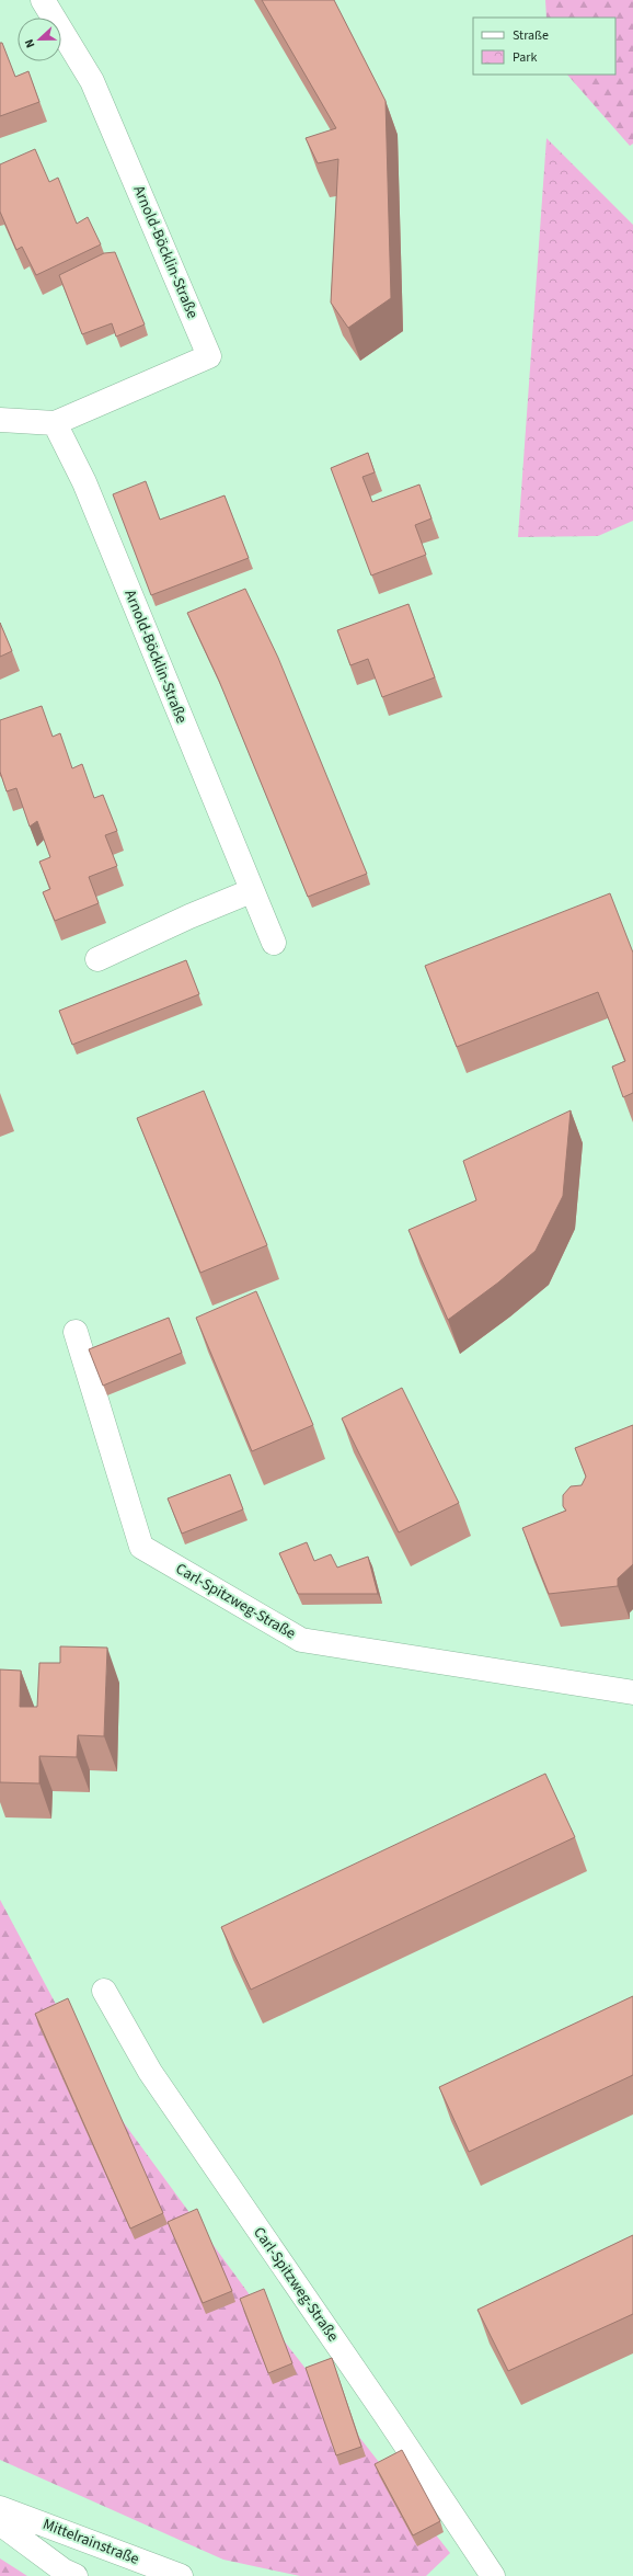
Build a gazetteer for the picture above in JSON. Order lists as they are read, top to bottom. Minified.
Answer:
{"streets":{"street":["Arnold-Böcklin-Straße","Carl-Spitzweg-Straße","Mittelrainstraße"]},"legend":["Straße","Park"],"north":"left"}
